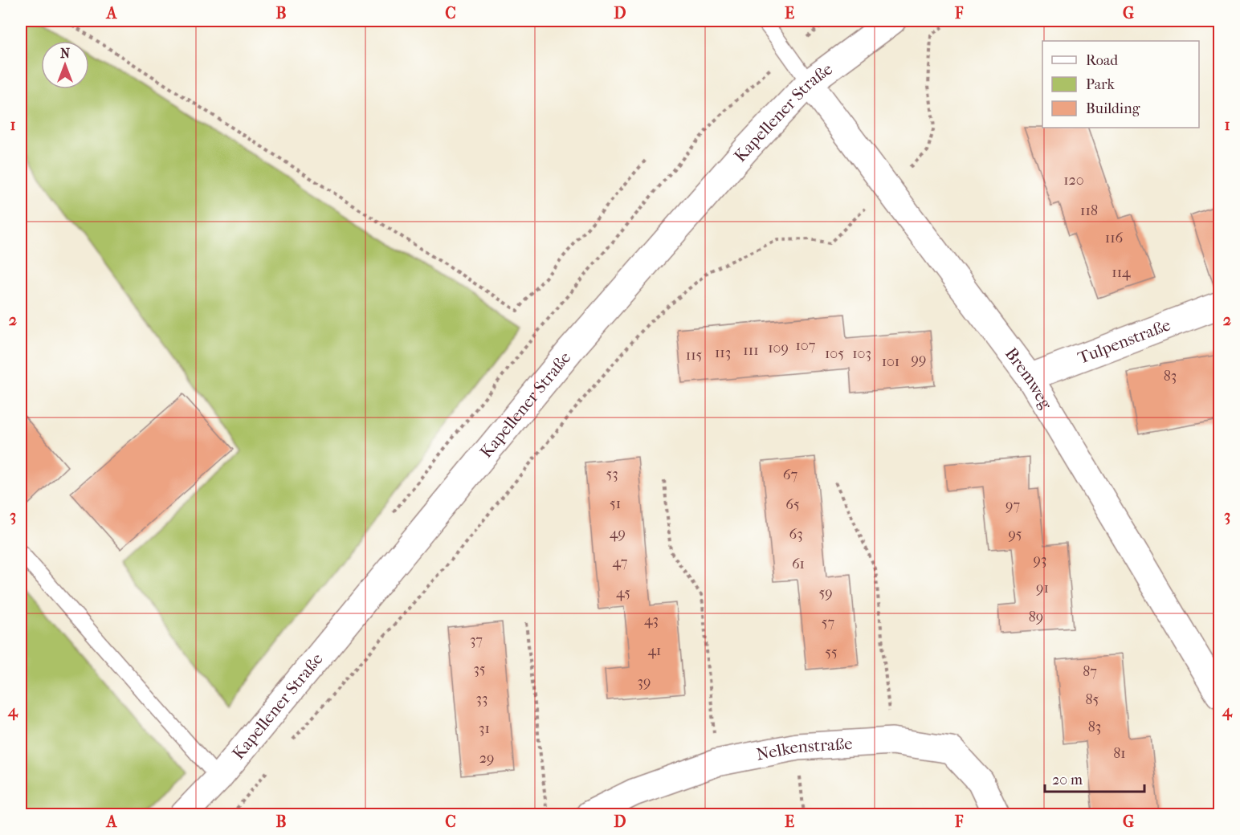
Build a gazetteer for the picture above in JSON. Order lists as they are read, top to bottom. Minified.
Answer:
{"streets":{"street":["Kapellener Straße","Tulpenstraße","Bremweg","Nelkenstraße"]},"crossings":[["Kapellener Straße","Bremweg"],["Tulpenstraße","Bremweg"]],"house_numbers":["120","118","116","114","107","109","111","113","105","103","115","99","101","83","53","67","51","65","97","49","63","95","93","47","61","91","45","59","89","43","57","37","41","55","35","87","39","33","85","83","31","81","29"],"legend":["Road","Park","Building"],"scale_bar":"20 m","north":"top","grid":{"columns":["A","B","C","D","E","F","G"],"rows":["1","2","3","4"]}}
